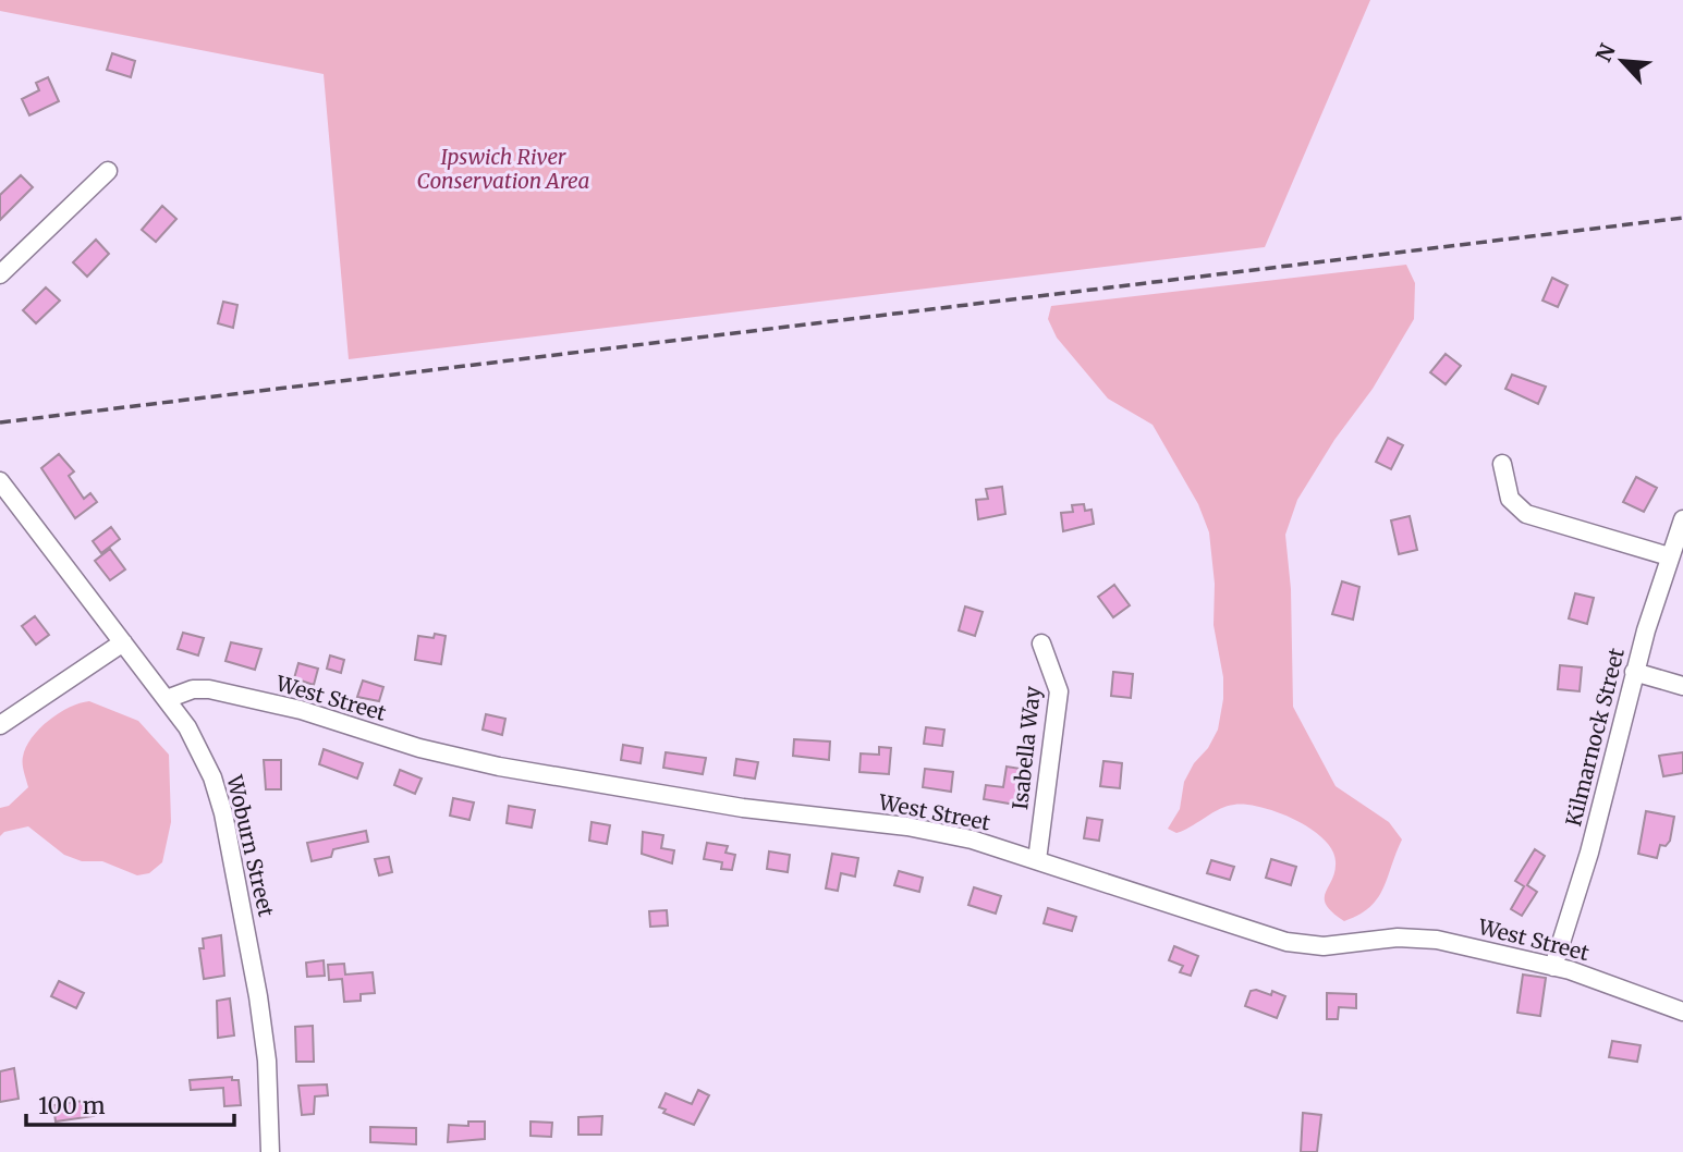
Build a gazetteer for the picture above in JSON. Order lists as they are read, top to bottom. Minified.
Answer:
{"streets":{"street":["West Street","Kilmarnock Street","Isabella Way","Woburn Street"]},"crossings":[["West Street","Kilmarnock Street"],["West Street","Isabella Way"],["West Street","Woburn Street"]],"parks":["Ipswich River Conservation Area"],"scale_bar":"100 m","north":"top left"}
